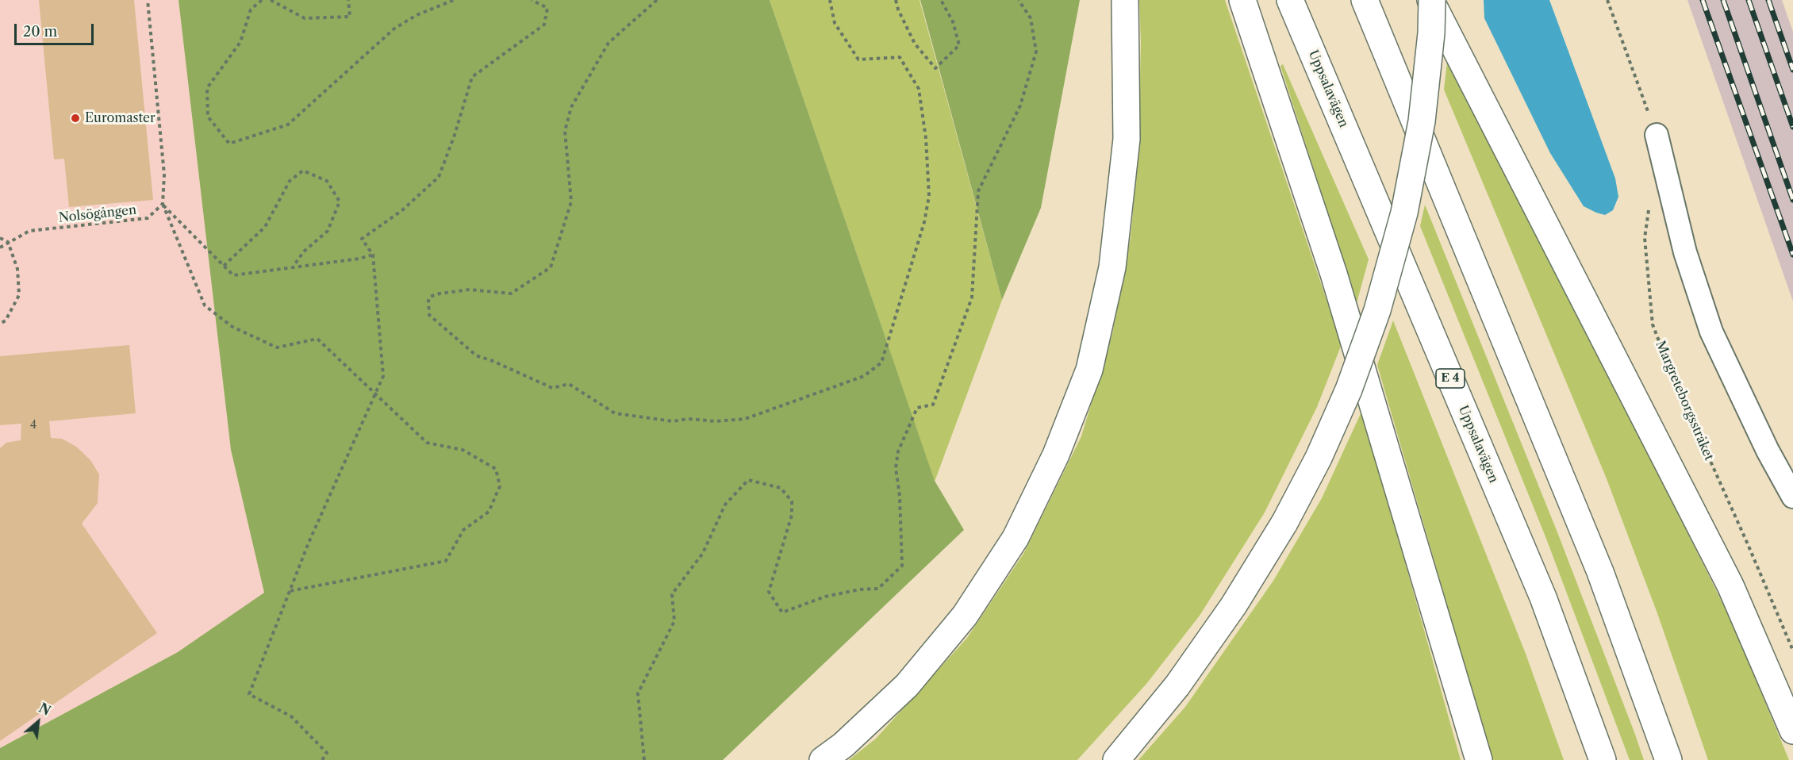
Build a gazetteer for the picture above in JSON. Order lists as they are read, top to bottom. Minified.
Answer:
{"streets":{"highway":["Uppsalavägen","E 4"],"path":["Nolsögången","Margreteborgsstråket"]},"places":["Euromaster"],"house_numbers":["4"],"scale_bar":"20 m","north":"top right"}
